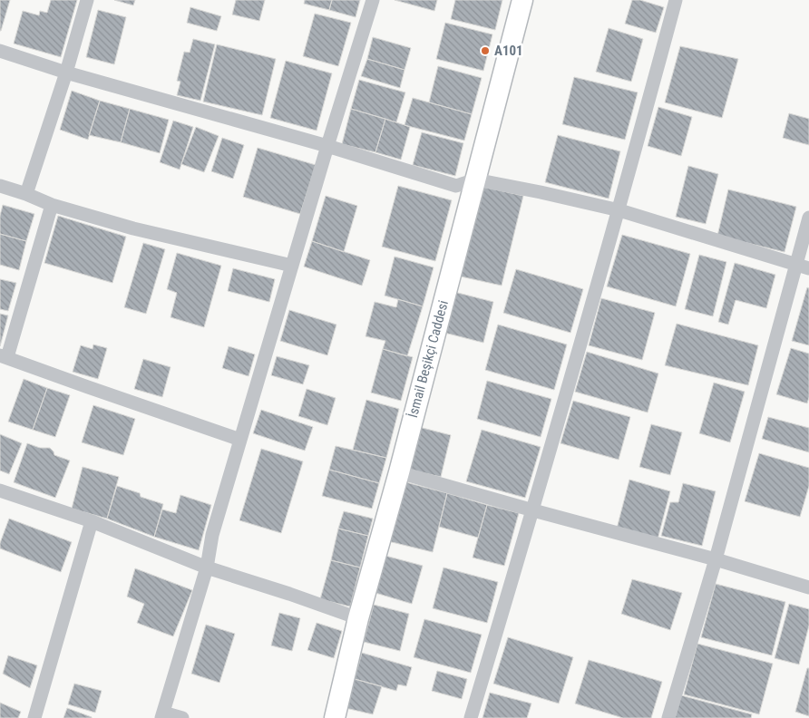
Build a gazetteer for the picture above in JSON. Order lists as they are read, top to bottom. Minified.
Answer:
{"streets":{"street":["İsmail Beşikçi Caddesi"]},"places":["A101"]}
